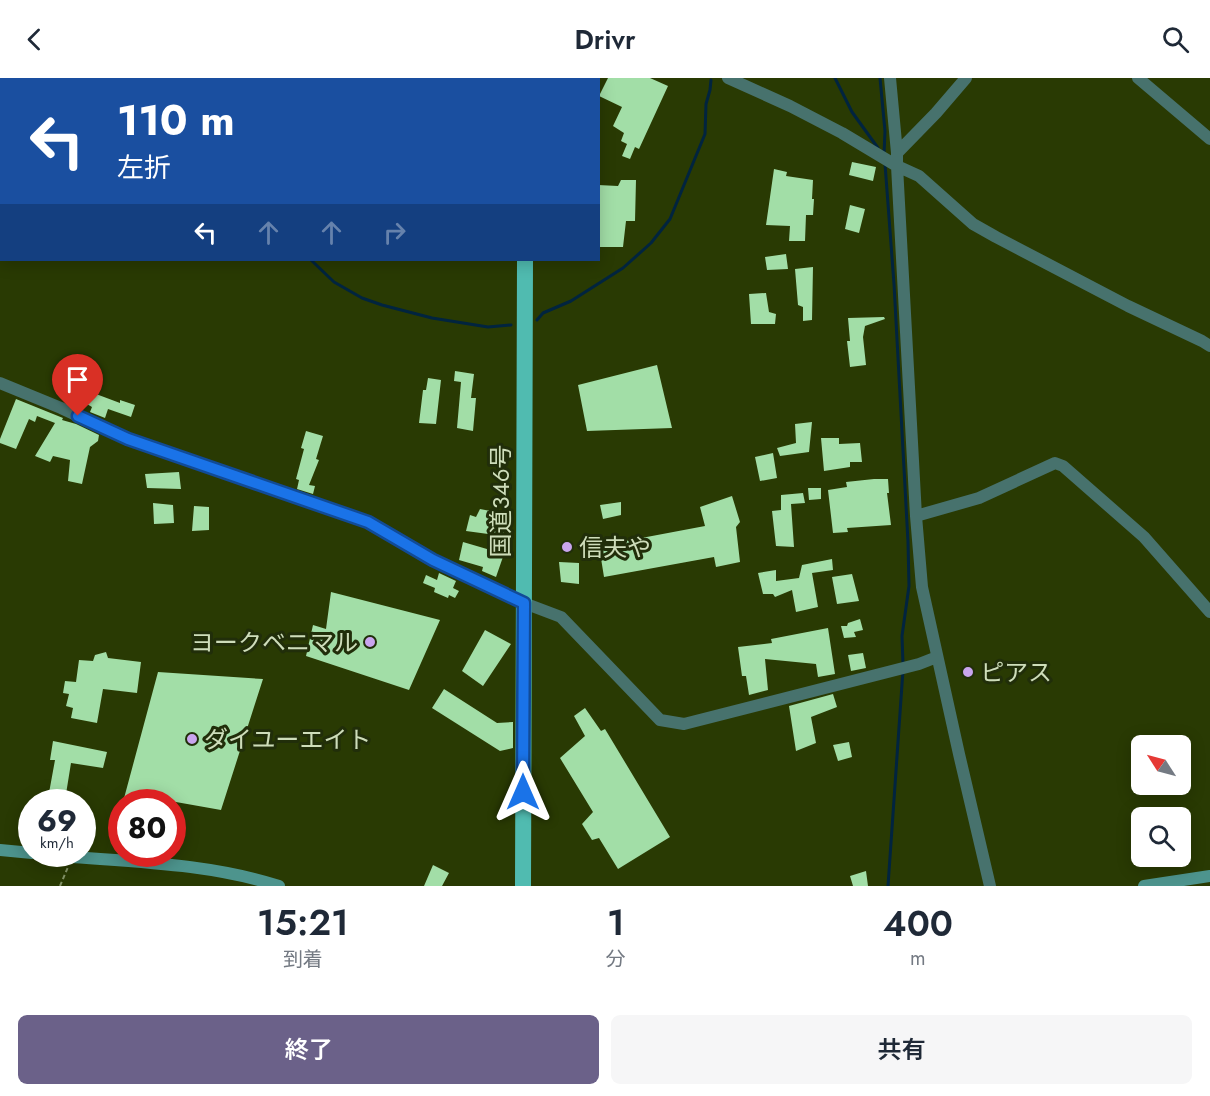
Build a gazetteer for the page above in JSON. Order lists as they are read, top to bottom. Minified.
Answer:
{"streets":{"highway":["国道346号"]},"places":["信夫や","ヨークベニマル","ピアス","ダイユーエイト"],"north":"top left","page":{"header":"Drivr","turn":["110 m","左折"],"speed":"69 km/h","limit":"80","eta":["15:21","到着","1","分","400","m"],"buttons":["終了","共有"]}}
